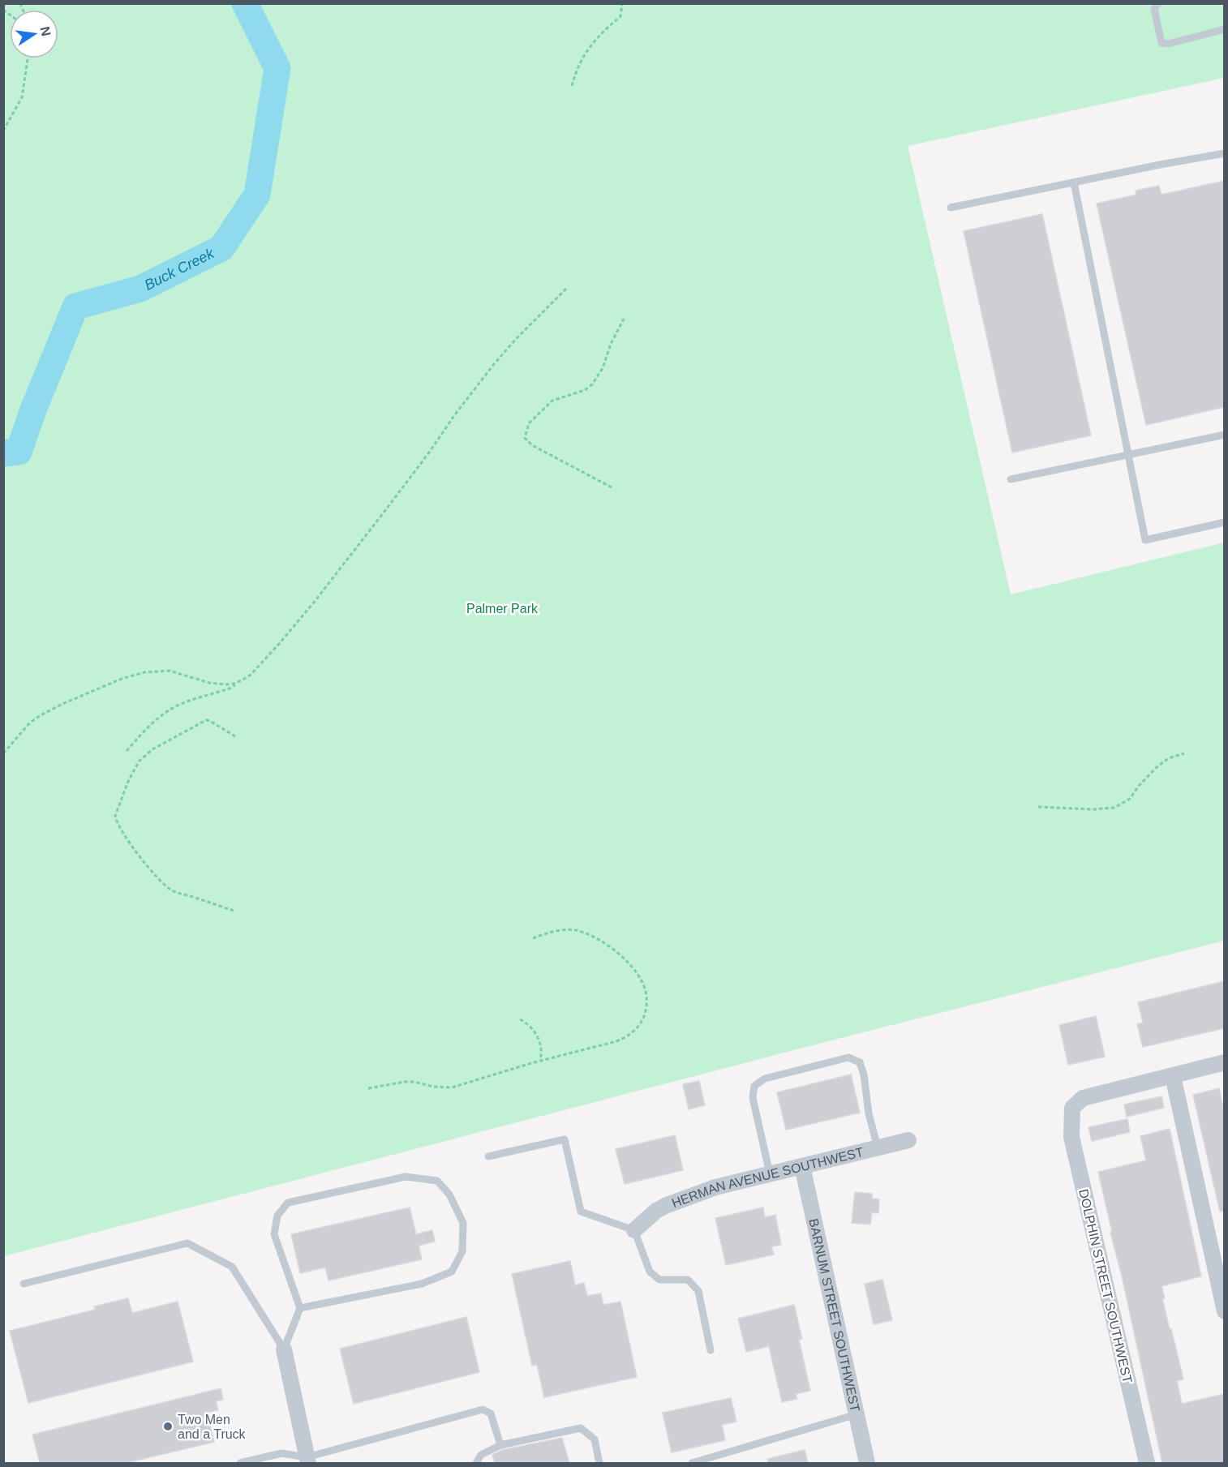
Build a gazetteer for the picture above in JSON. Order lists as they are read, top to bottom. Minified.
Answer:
{"streets":{"street":["HERMAN AVENUE SOUTHWEST","DOLPHIN STREET SOUTHWEST","BARNUM STREET SOUTHWEST"]},"crossings":[["HERMAN AVENUE SOUTHWEST","BARNUM STREET SOUTHWEST"]],"water":["Buck Creek"],"parks":["Palmer Park"],"places":["Two Men and a Truck"],"north":"right"}
